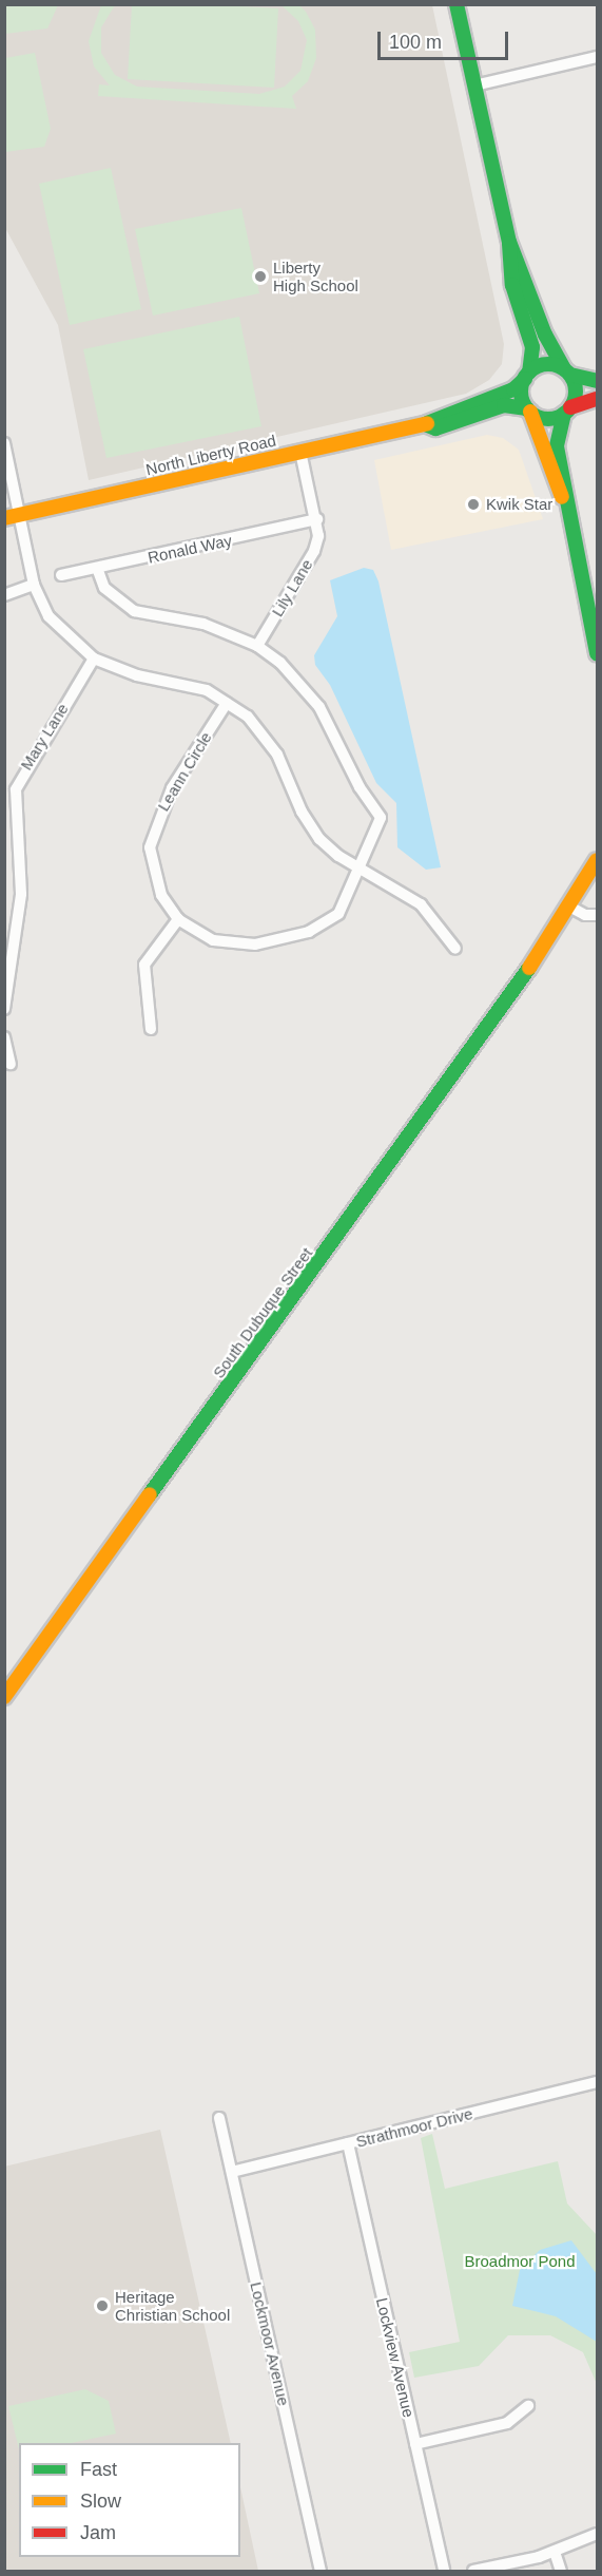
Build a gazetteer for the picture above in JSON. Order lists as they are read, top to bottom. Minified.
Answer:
{"streets":{"main road":["North Liberty Road","South Dubuque Street"],"street":["Ronald Way","Lily Lane","Mary Lane","Leann Circle","Strathmoor Drive","Lockmoor Avenue","Lockview Avenue"]},"crossings":[["North Liberty Road","Lily Lane"],["Ronald Way","Lily Lane"],["Strathmoor Drive","Lockmoor Avenue"],["Strathmoor Drive","Lockview Avenue"]],"parks":["Broadmor Pond"],"places":["Liberty High School","Kwik Star","Heritage Christian School"],"legend":["Fast","Slow","Jam"],"scale_bar":"100 m"}
